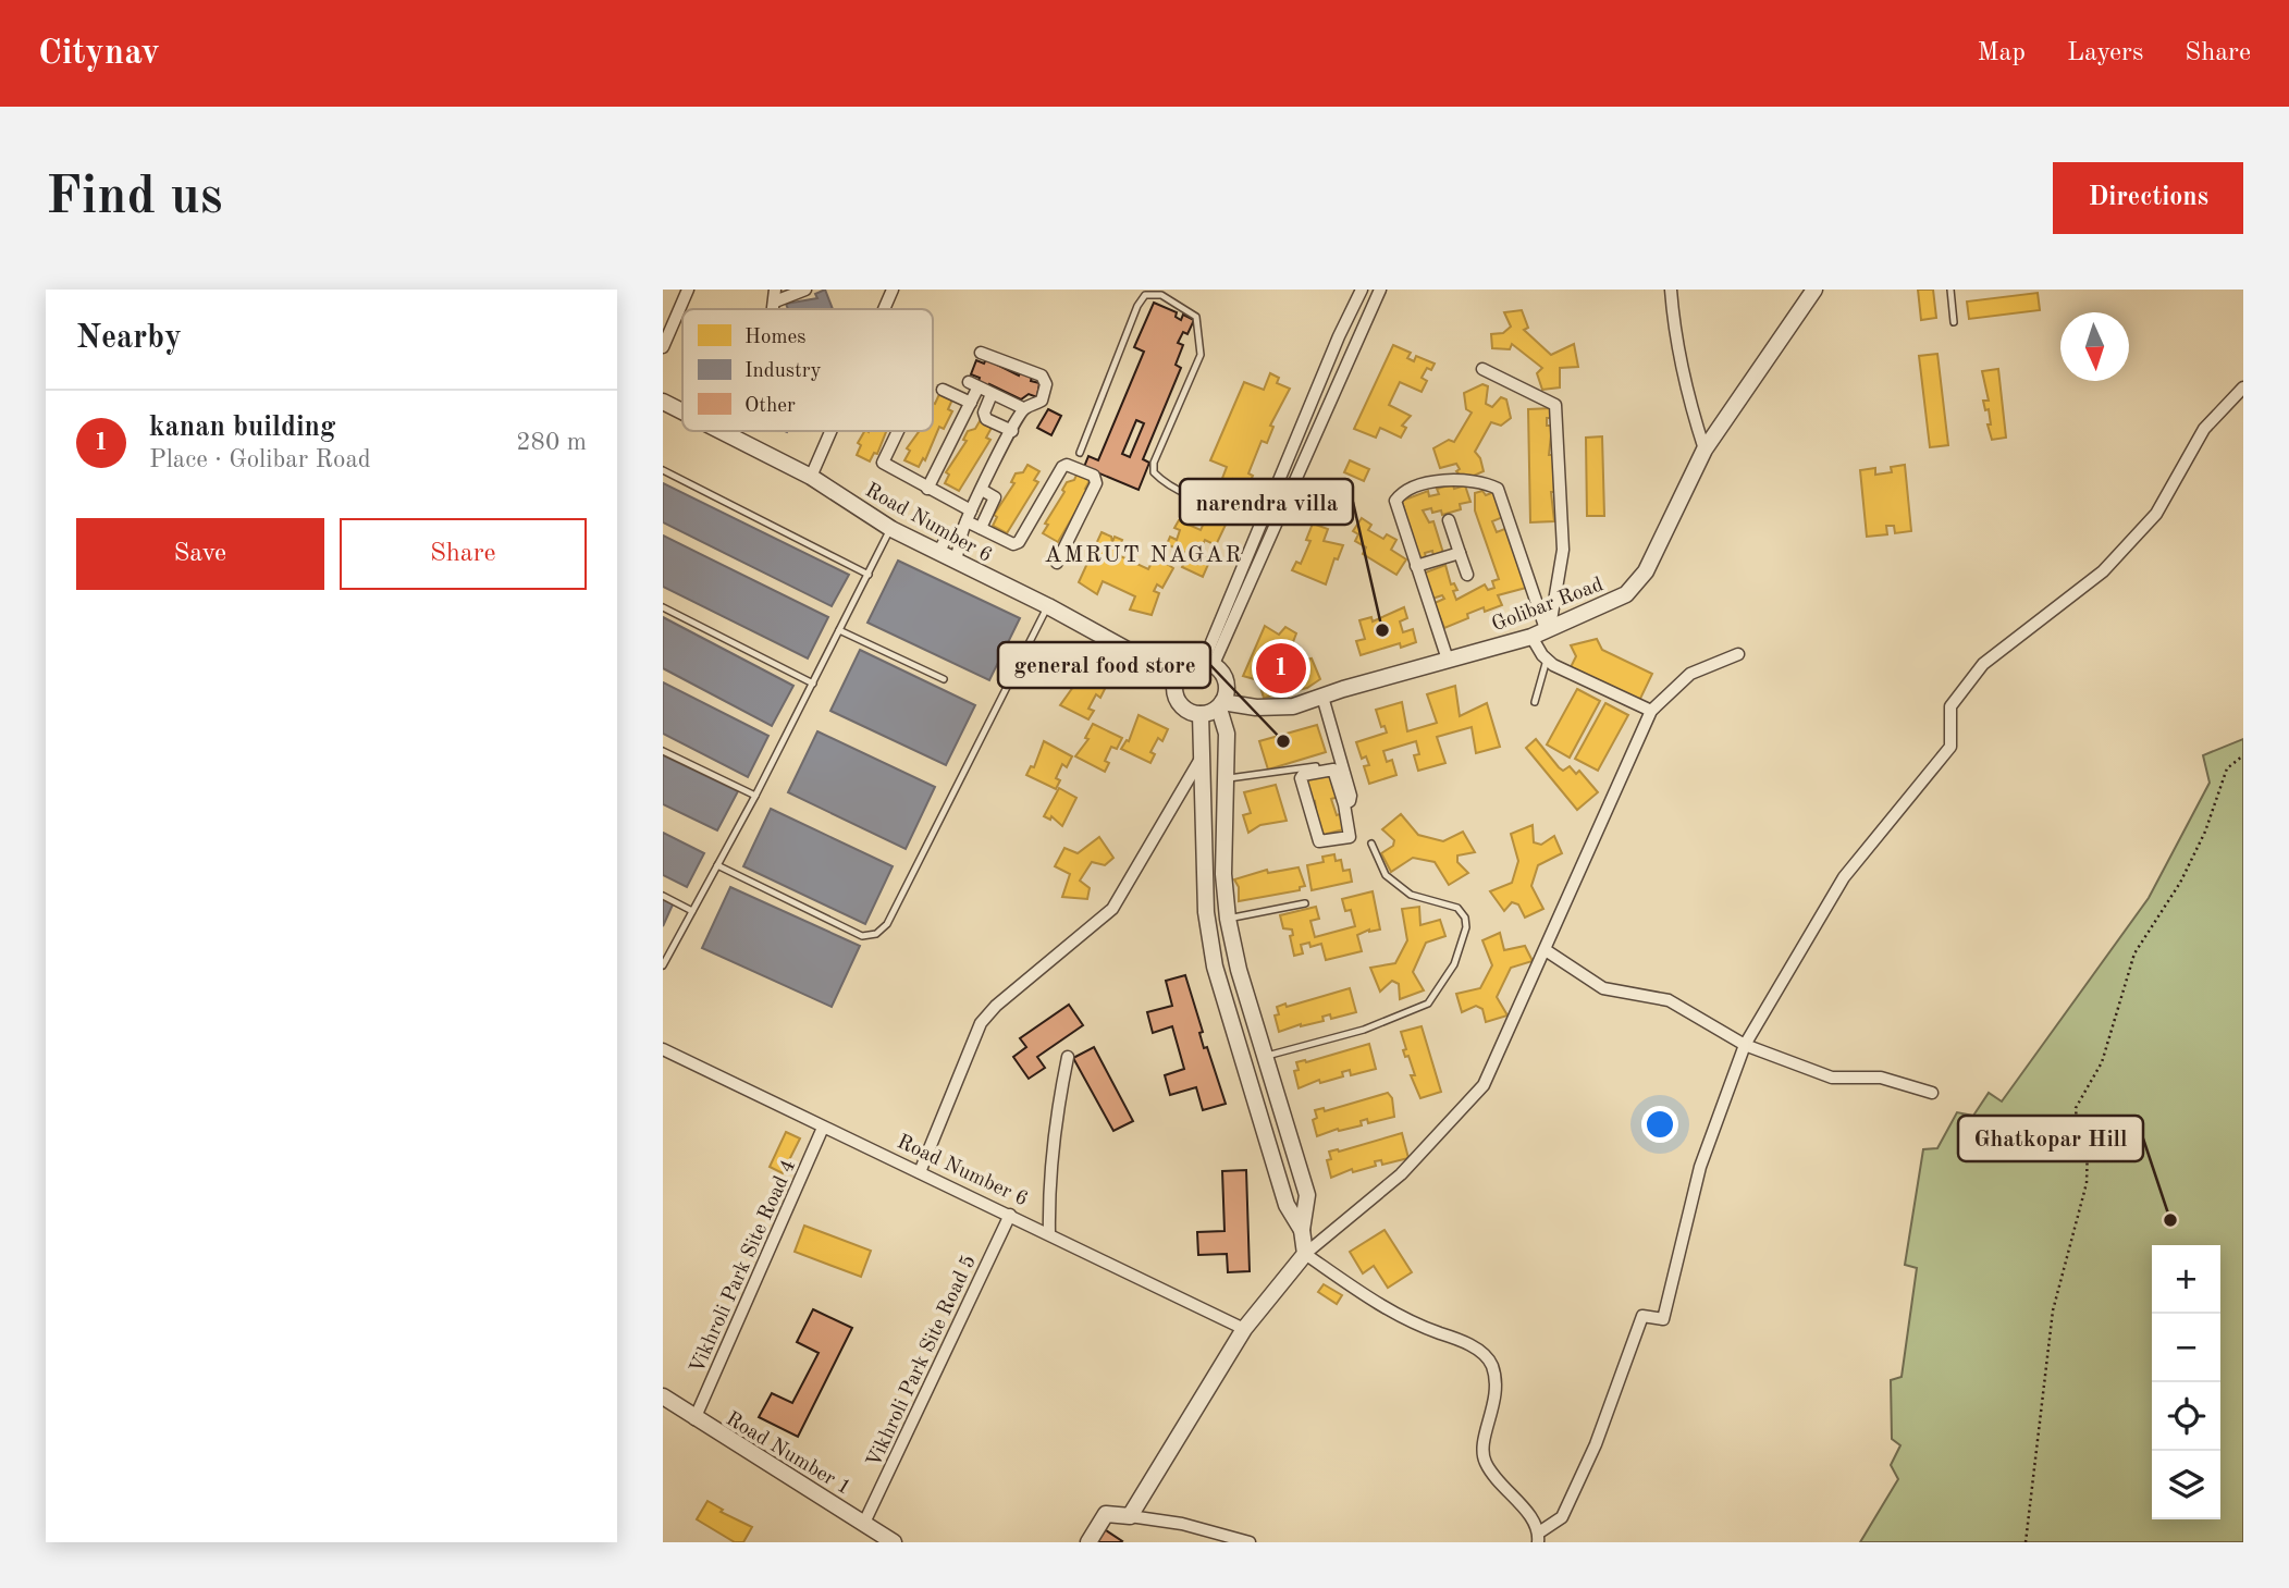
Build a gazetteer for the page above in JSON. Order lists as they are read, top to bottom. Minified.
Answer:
{"streets":{"street":["Road Number 6","Golibar Road","Vikhroli Park Site Road 4","Vikhroli Park Site Road 5","Road Number 1"]},"crossings":[["Road Number 6","Golibar Road"],["Road Number 6","Vikhroli Park Site Road 4"],["Road Number 6","Vikhroli Park Site Road 5"],["Vikhroli Park Site Road 4","Road Number 1"],["Vikhroli Park Site Road 5","Road Number 1"]],"districts":["AMRUT NAGAR"],"places":["narendra villa","general food store","Ghatkopar Hill"],"legend":["Homes","Industry","Other"],"north":"bottom","page":{"header":"Citynav","nav":["Map","Layers","Share"],"buttons":["Directions",["Save","Share"]],"title":"Find us","heading":"Nearby","list":[{"mark":"1","name":"kanan building","note":"Place · Golibar Road","value":"280 m"}],"pins":"1","map_buttons":["+","−"]}}
